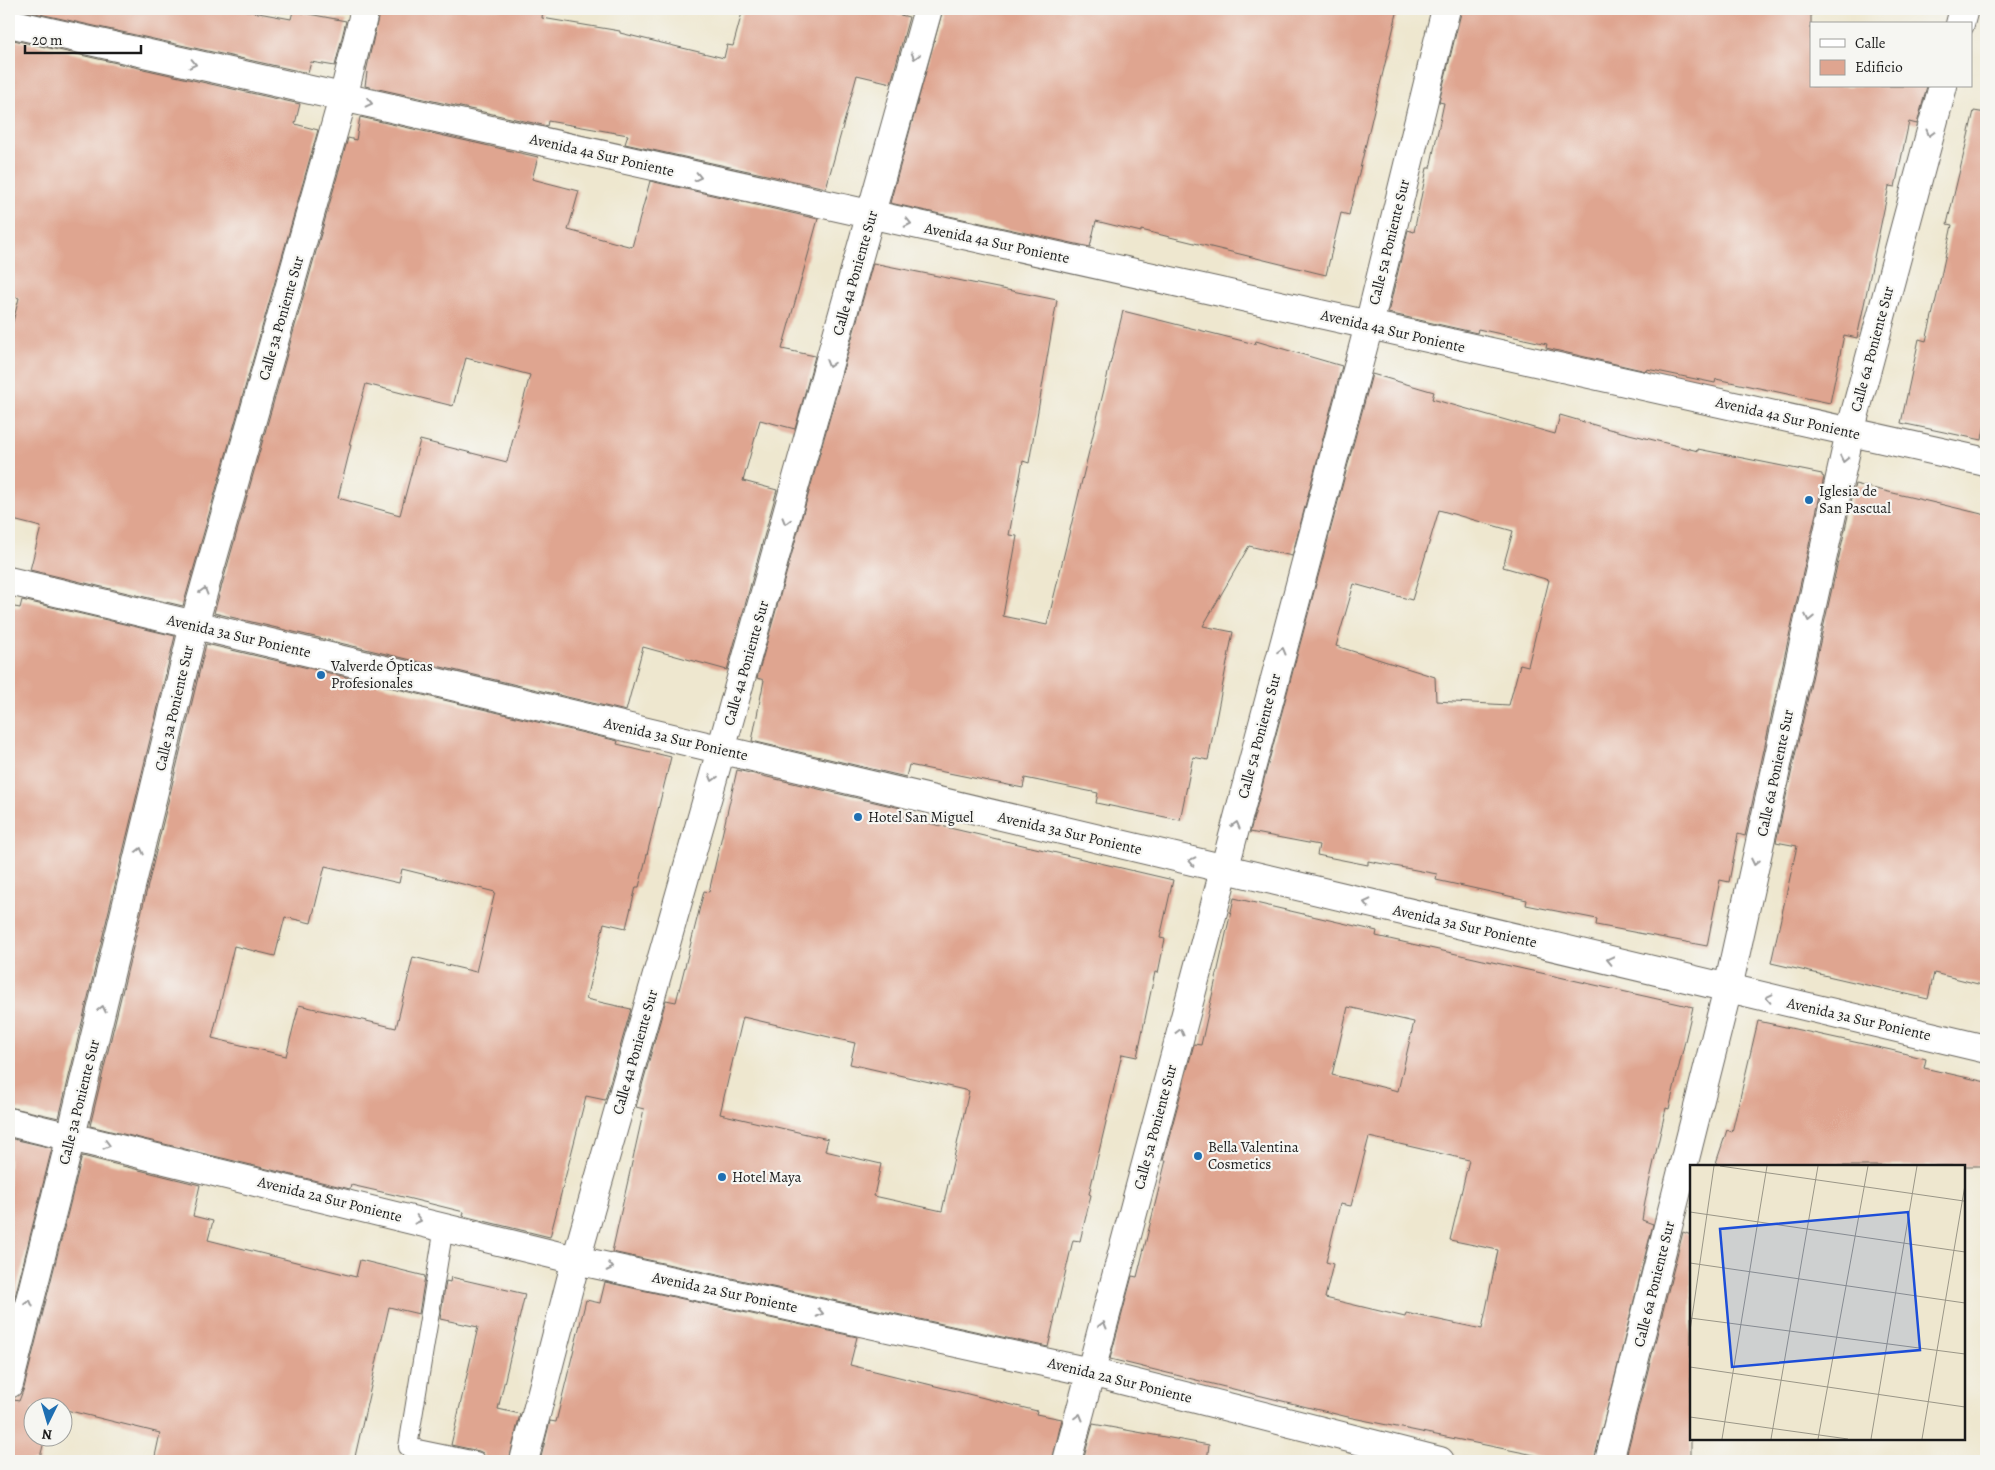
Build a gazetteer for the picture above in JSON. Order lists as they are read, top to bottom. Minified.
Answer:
{"streets":{"street":["Avenida 4a Sur Poniente","Calle 5a Poniente Sur","Calle 4a Poniente Sur","Calle 3a Poniente Sur","Calle 6a Poniente Sur","Avenida 3a Sur Poniente","Avenida 2a Sur Poniente"]},"crossings":[["Avenida 4a Sur Poniente","Calle 5a Poniente Sur"],["Avenida 4a Sur Poniente","Calle 4a Poniente Sur"],["Avenida 4a Sur Poniente","Calle 3a Poniente Sur"],["Avenida 4a Sur Poniente","Calle 6a Poniente Sur"],["Calle 5a Poniente Sur","Avenida 3a Sur Poniente"],["Calle 5a Poniente Sur","Avenida 2a Sur Poniente"],["Calle 4a Poniente Sur","Avenida 3a Sur Poniente"],["Calle 4a Poniente Sur","Avenida 2a Sur Poniente"],["Calle 3a Poniente Sur","Avenida 3a Sur Poniente"],["Calle 3a Poniente Sur","Avenida 2a Sur Poniente"],["Calle 6a Poniente Sur","Avenida 3a Sur Poniente"]],"one_way":["Avenida 4a Sur Poniente","Calle 5a Poniente Sur","Calle 4a Poniente Sur","Calle 3a Poniente Sur","Calle 6a Poniente Sur","Avenida 3a Sur Poniente","Avenida 2a Sur Poniente"],"places":["Iglesia de San Pascual","Valverde Ópticas Profesionales","Hotel San Miguel","Bella Valentina Cosmetics","Hotel Maya"],"legend":["Calle","Edificio"],"scale_bar":"20 m","north":"bottom"}
